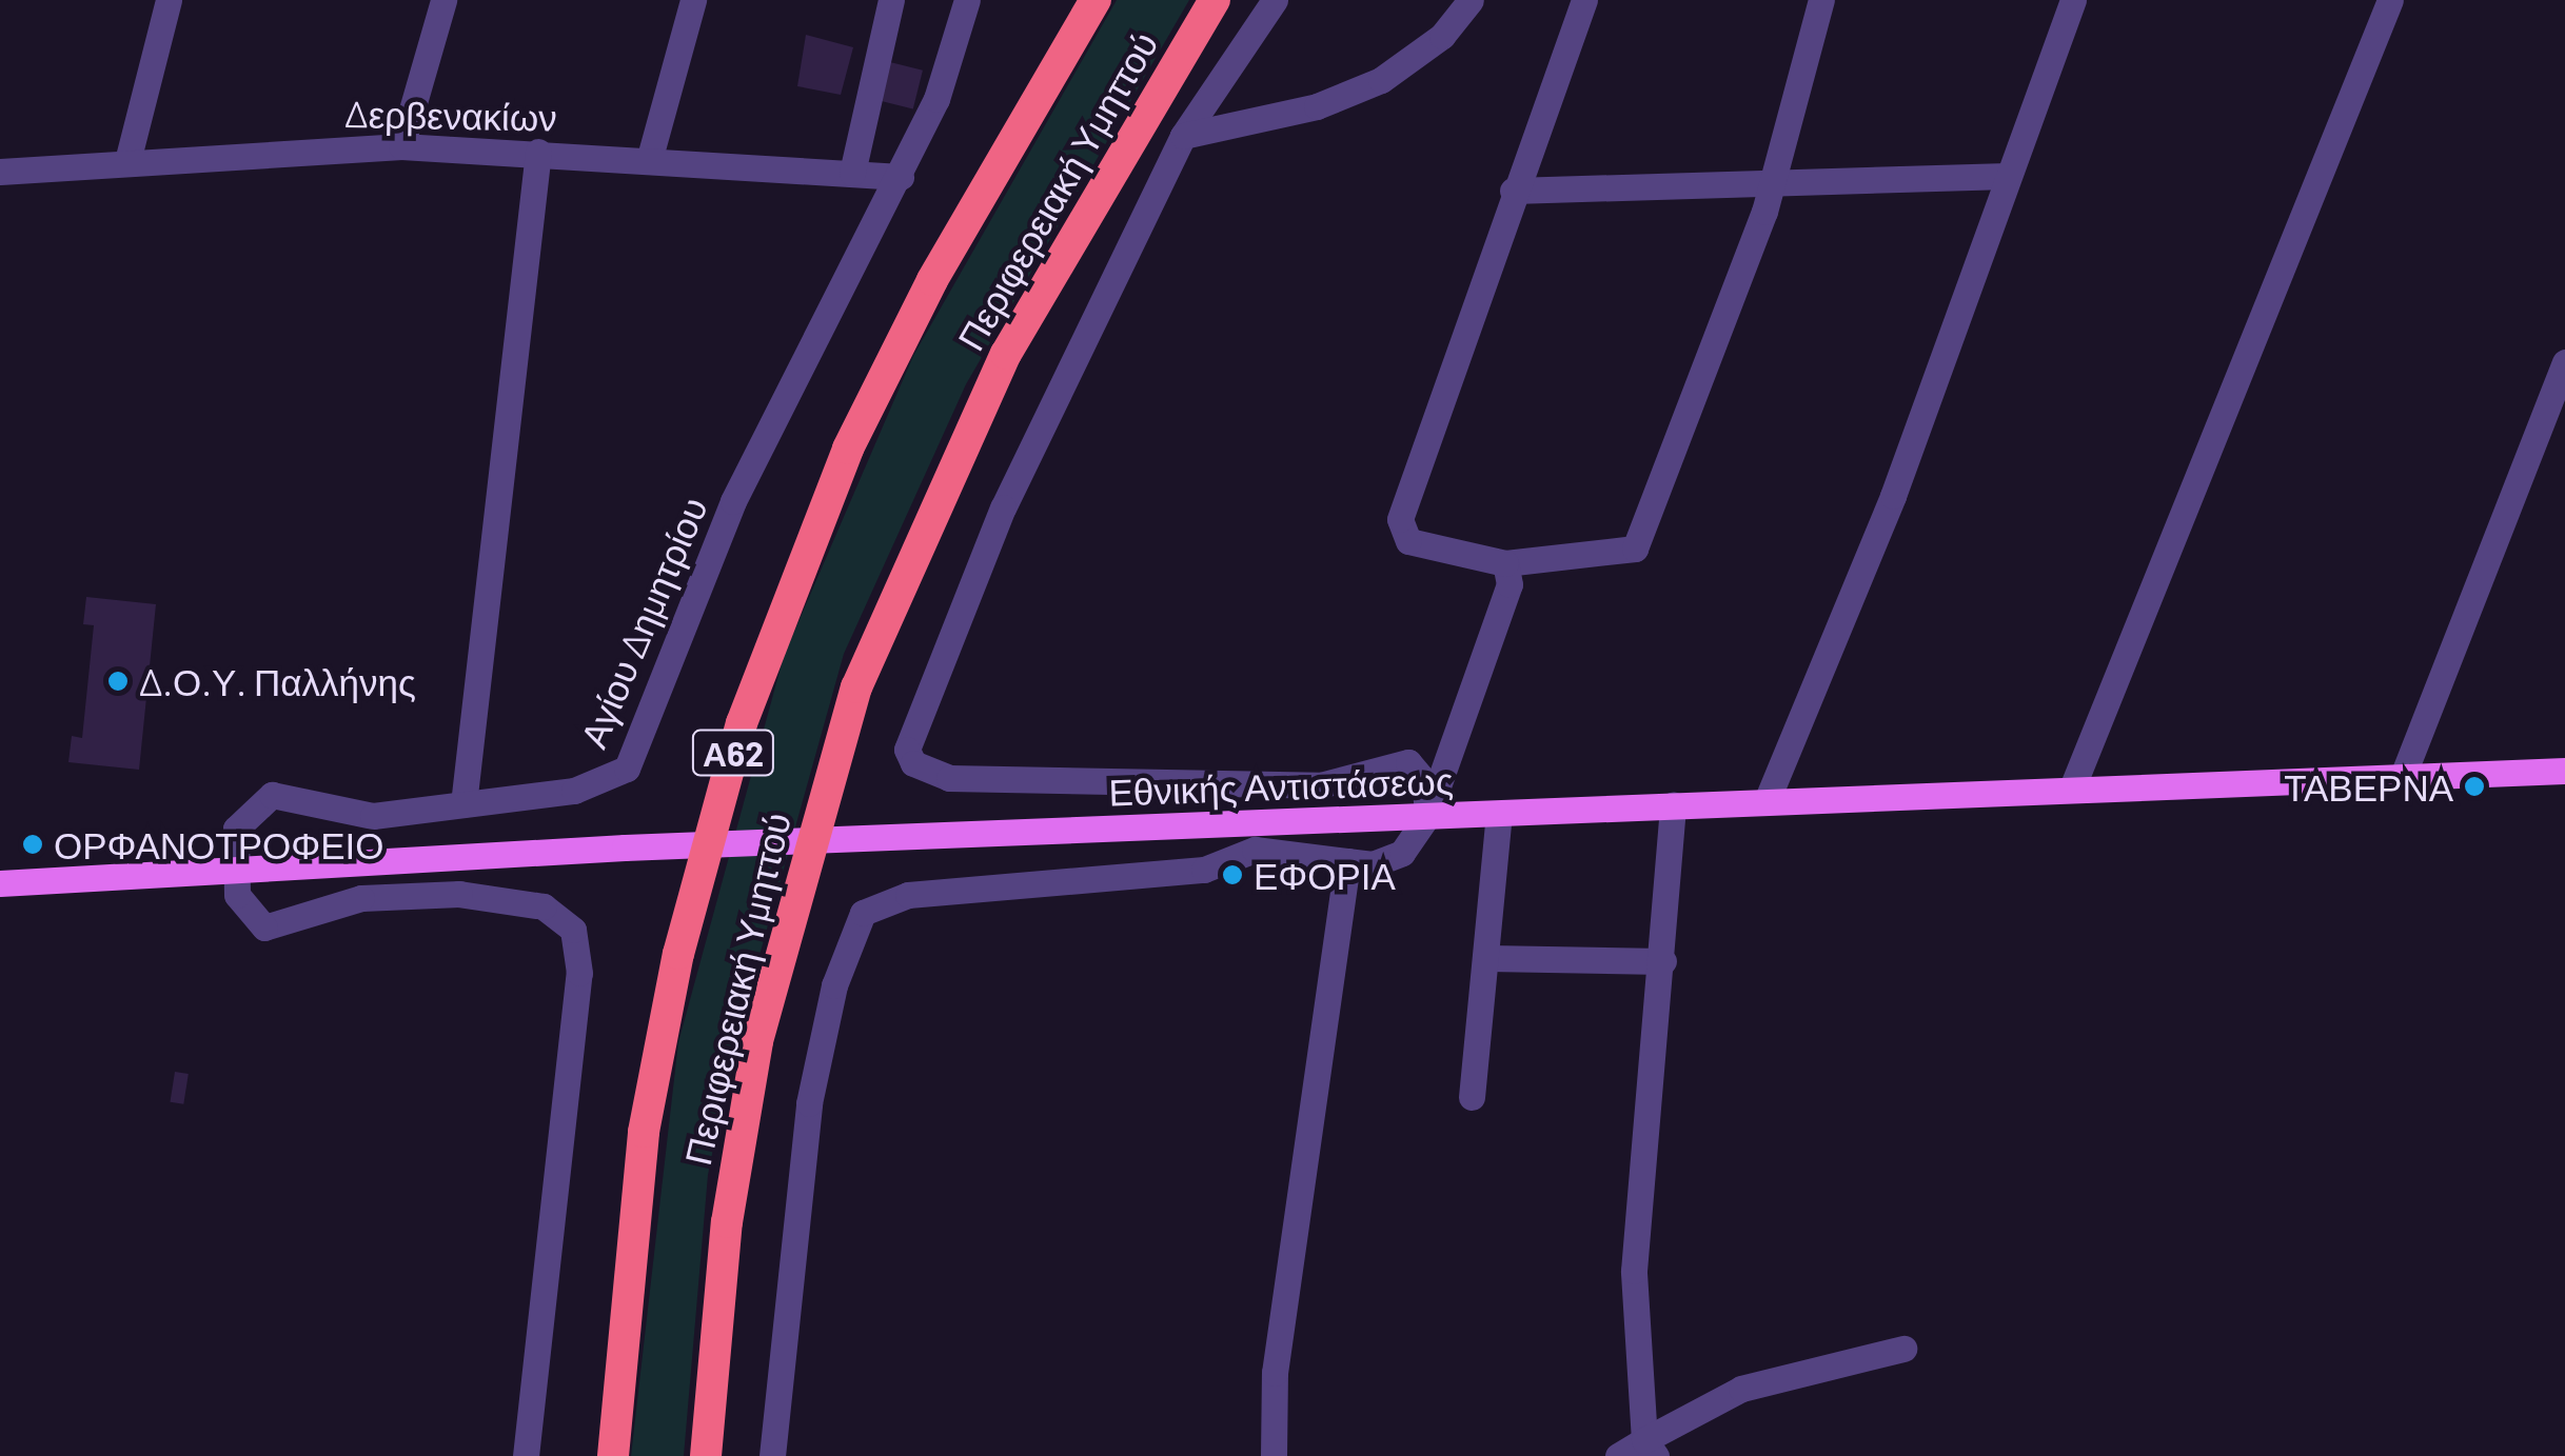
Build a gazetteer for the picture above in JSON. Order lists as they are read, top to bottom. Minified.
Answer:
{"streets":{"highway":["Περιφερειακή Υμηττού","Α62"],"main road":["Εθνικής Αντιστάσεως"],"street":["Δερβενακίων","Αγίου Δημητρίου"]},"crossings":[["Δερβενακίων","Αγίου Δημητρίου"],["Αγίου Δημητρίου","Εθνικής Αντιστάσεως"]],"places":["Δ.Ο.Υ. Παλλήνης","ΤΑΒΕΡΝΑ","ΟΡΦΑΝΟΤΡΟΦΕΙΟ","ΕΦΟΡΙΑ"]}
